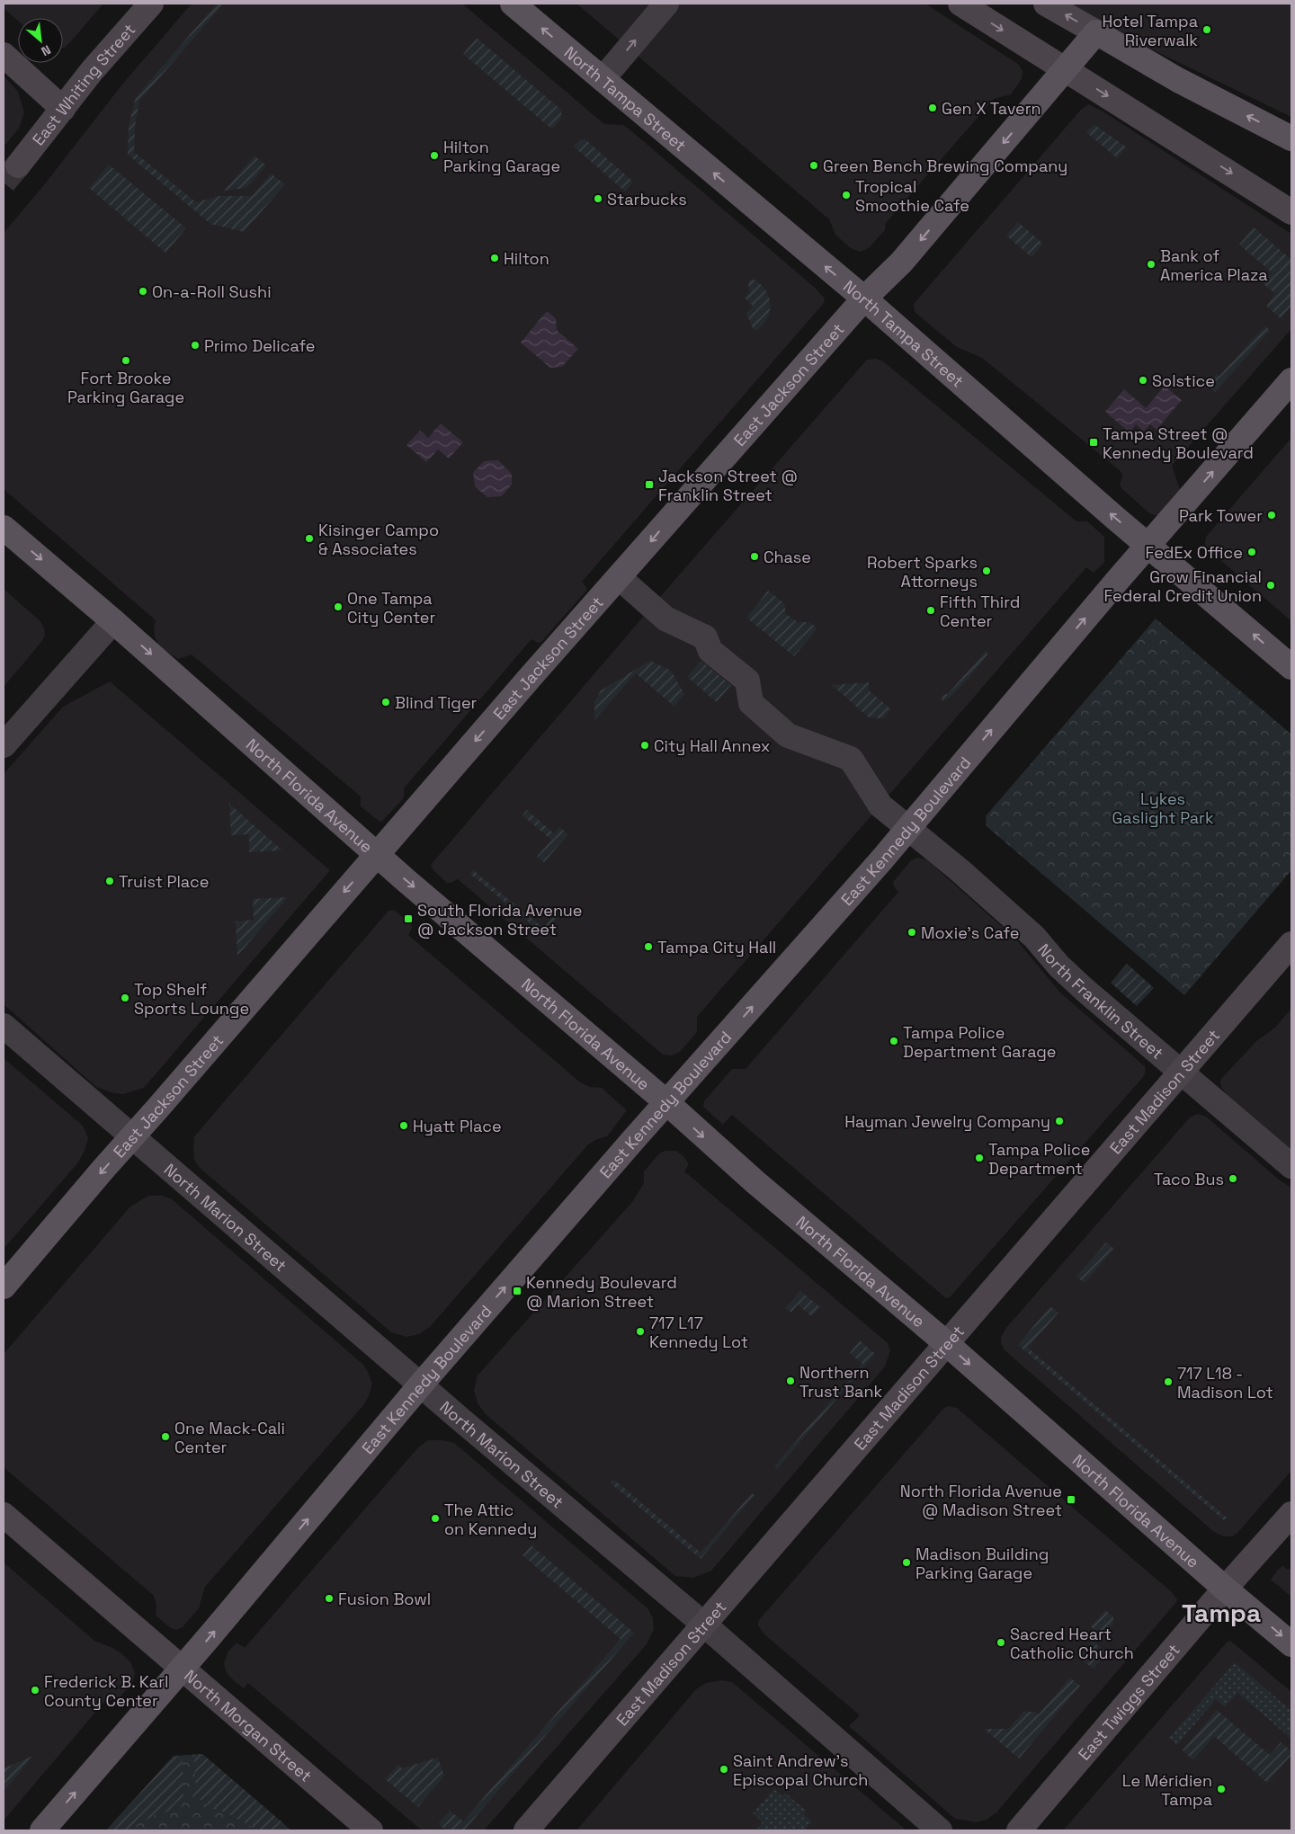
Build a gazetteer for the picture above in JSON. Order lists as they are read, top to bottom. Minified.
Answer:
{"streets":{"main road":["North Tampa Street","East Jackson Street","North Florida Avenue","East Kennedy Boulevard"],"street":["East Whiting Street","North Franklin Street","East Madison Street","North Marion Street","East Twiggs Street","North Morgan Street"]},"crossings":[["North Tampa Street","East Jackson Street"],["North Tampa Street","East Kennedy Boulevard"],["East Jackson Street","North Florida Avenue"],["East Jackson Street","North Franklin Street"],["East Jackson Street","North Marion Street"],["North Florida Avenue","East Kennedy Boulevard"],["North Florida Avenue","East Madison Street"],["North Florida Avenue","East Twiggs Street"],["East Kennedy Boulevard","North Franklin Street"],["East Kennedy Boulevard","North Marion Street"],["East Kennedy Boulevard","North Morgan Street"],["North Franklin Street","East Madison Street"],["East Madison Street","North Marion Street"]],"one_way":["North Tampa Street","East Jackson Street","North Florida Avenue","East Kennedy Boulevard"],"districts":["Tampa"],"parks":["Lykes Gaslight Park"],"places":{"other":["Hotel Tampa Riverwalk","Gen X Tavern","Hilton Parking Garage","Green Bench Brewing Company","Tropical Smoothie Cafe","Starbucks","Hilton","Bank of America Plaza","On-a-Roll Sushi","Primo Delicafe","Fort Brooke Parking Garage","Solstice","Park Tower","Kisinger Campo & Associates","FedEx Office","Chase","Robert Sparks Attorneys","Grow Financial Federal Credit Union","One Tampa City Center","Fifth Third Center","Blind Tiger","City Hall Annex","Truist Place","Moxie's Cafe","Tampa City Hall","Top Shelf Sports Lounge","Tampa Police Department Garage","Hayman Jewelry Company","Hyatt Place","Tampa Police Department","Taco Bus","717 L17 Kennedy Lot","Northern Trust Bank","717 L18 - Madison Lot","One Mack-Cali Center","The Attic on Kennedy","Madison Building Parking Garage","Fusion Bowl","Sacred Heart Catholic Church","Frederick B. Karl County Center","Saint Andrew's Episcopal Church","Le Méridien Tampa"],"transit":["Tampa Street @ Kennedy Boulevard","Jackson Street @ Franklin Street","South Florida Avenue @ Jackson Street","Kennedy Boulevard @ Marion Street","North Florida Avenue @ Madison Street"]},"north":"bottom right"}
